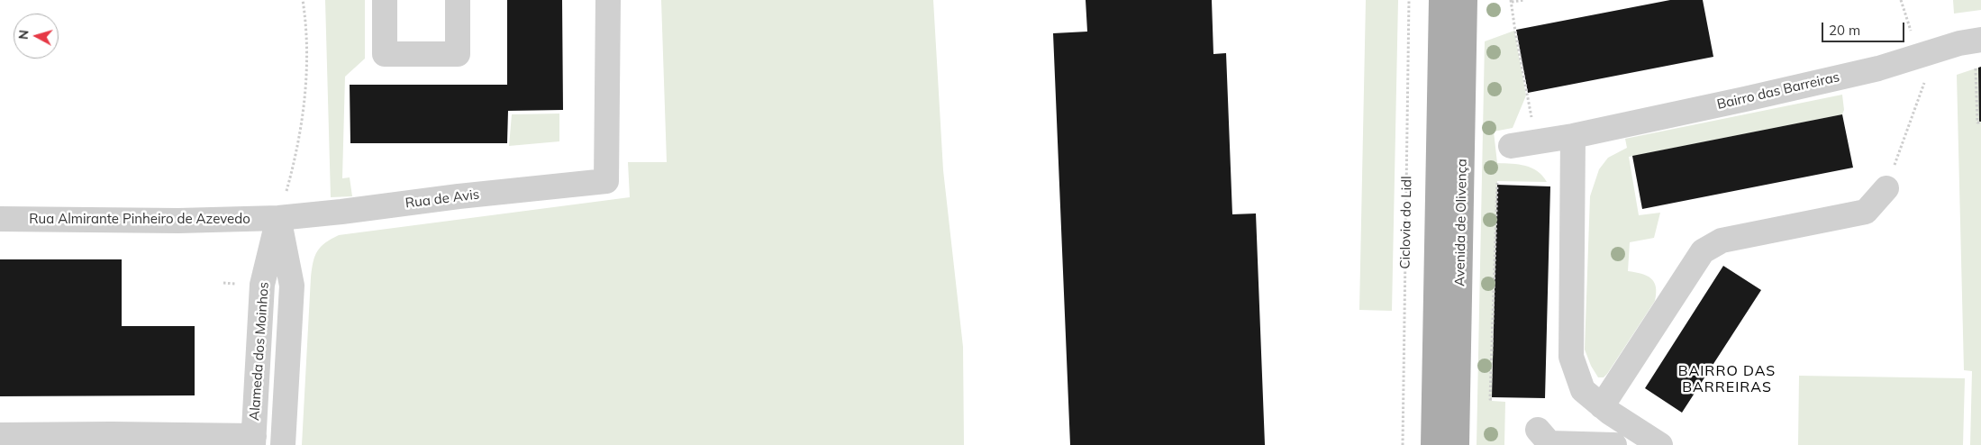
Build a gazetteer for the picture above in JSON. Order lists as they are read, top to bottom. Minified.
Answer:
{"streets":{"main road":["Avenida de Olivença"],"street":["Bairro das Barreiras","Rua de Avis","Rua Almirante Pinheiro de Azevedo","Alameda dos Moinhos"],"path":["Ciclovia do Lidl"]},"crossings":[["Rua de Avis","Rua Almirante Pinheiro de Azevedo"],["Rua de Avis","Alameda dos Moinhos"],["Rua Almirante Pinheiro de Azevedo","Alameda dos Moinhos"]],"districts":["BAIRRO DAS BARREIRAS"],"scale_bar":"20 m","north":"left"}
